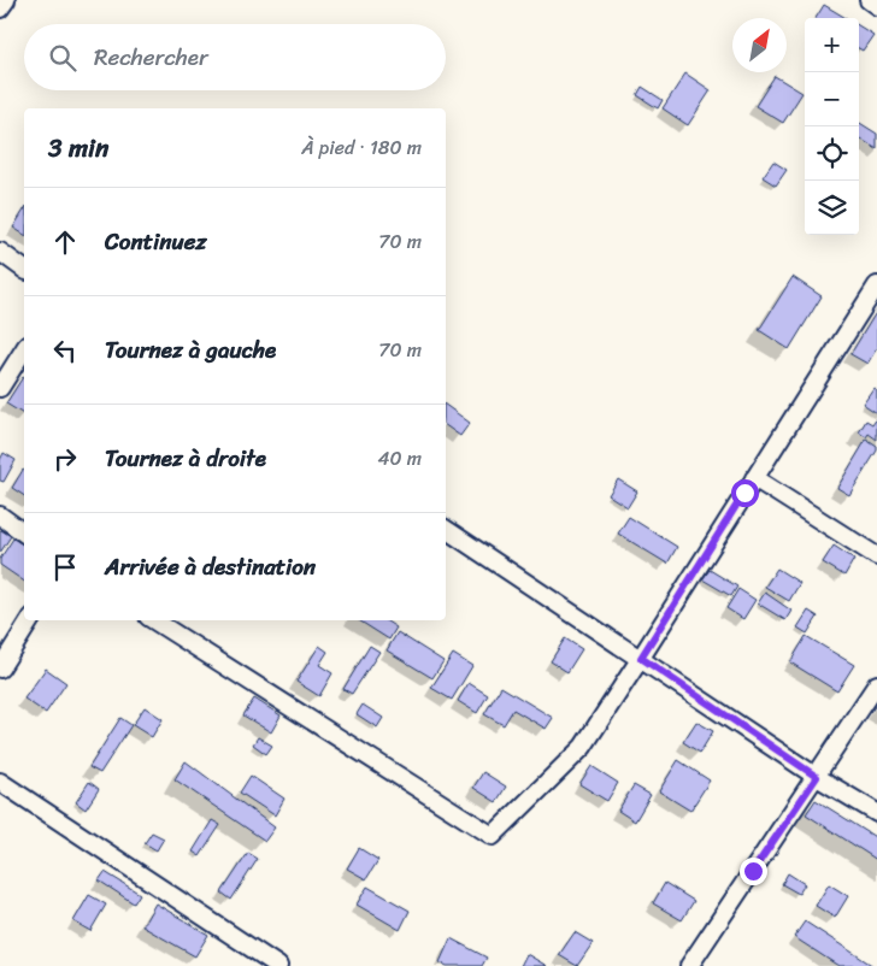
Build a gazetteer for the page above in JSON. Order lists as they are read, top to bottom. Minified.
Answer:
{"north":"top right","page":{"map_buttons":["+","−"],"search":"Rechercher","heading":["3 min","À pied · 180 m"],"list":[["Continuez","70 m"],["Tournez à gauche","70 m"],["Tournez à droite","40 m"],"Arrivée à destination"]}}
